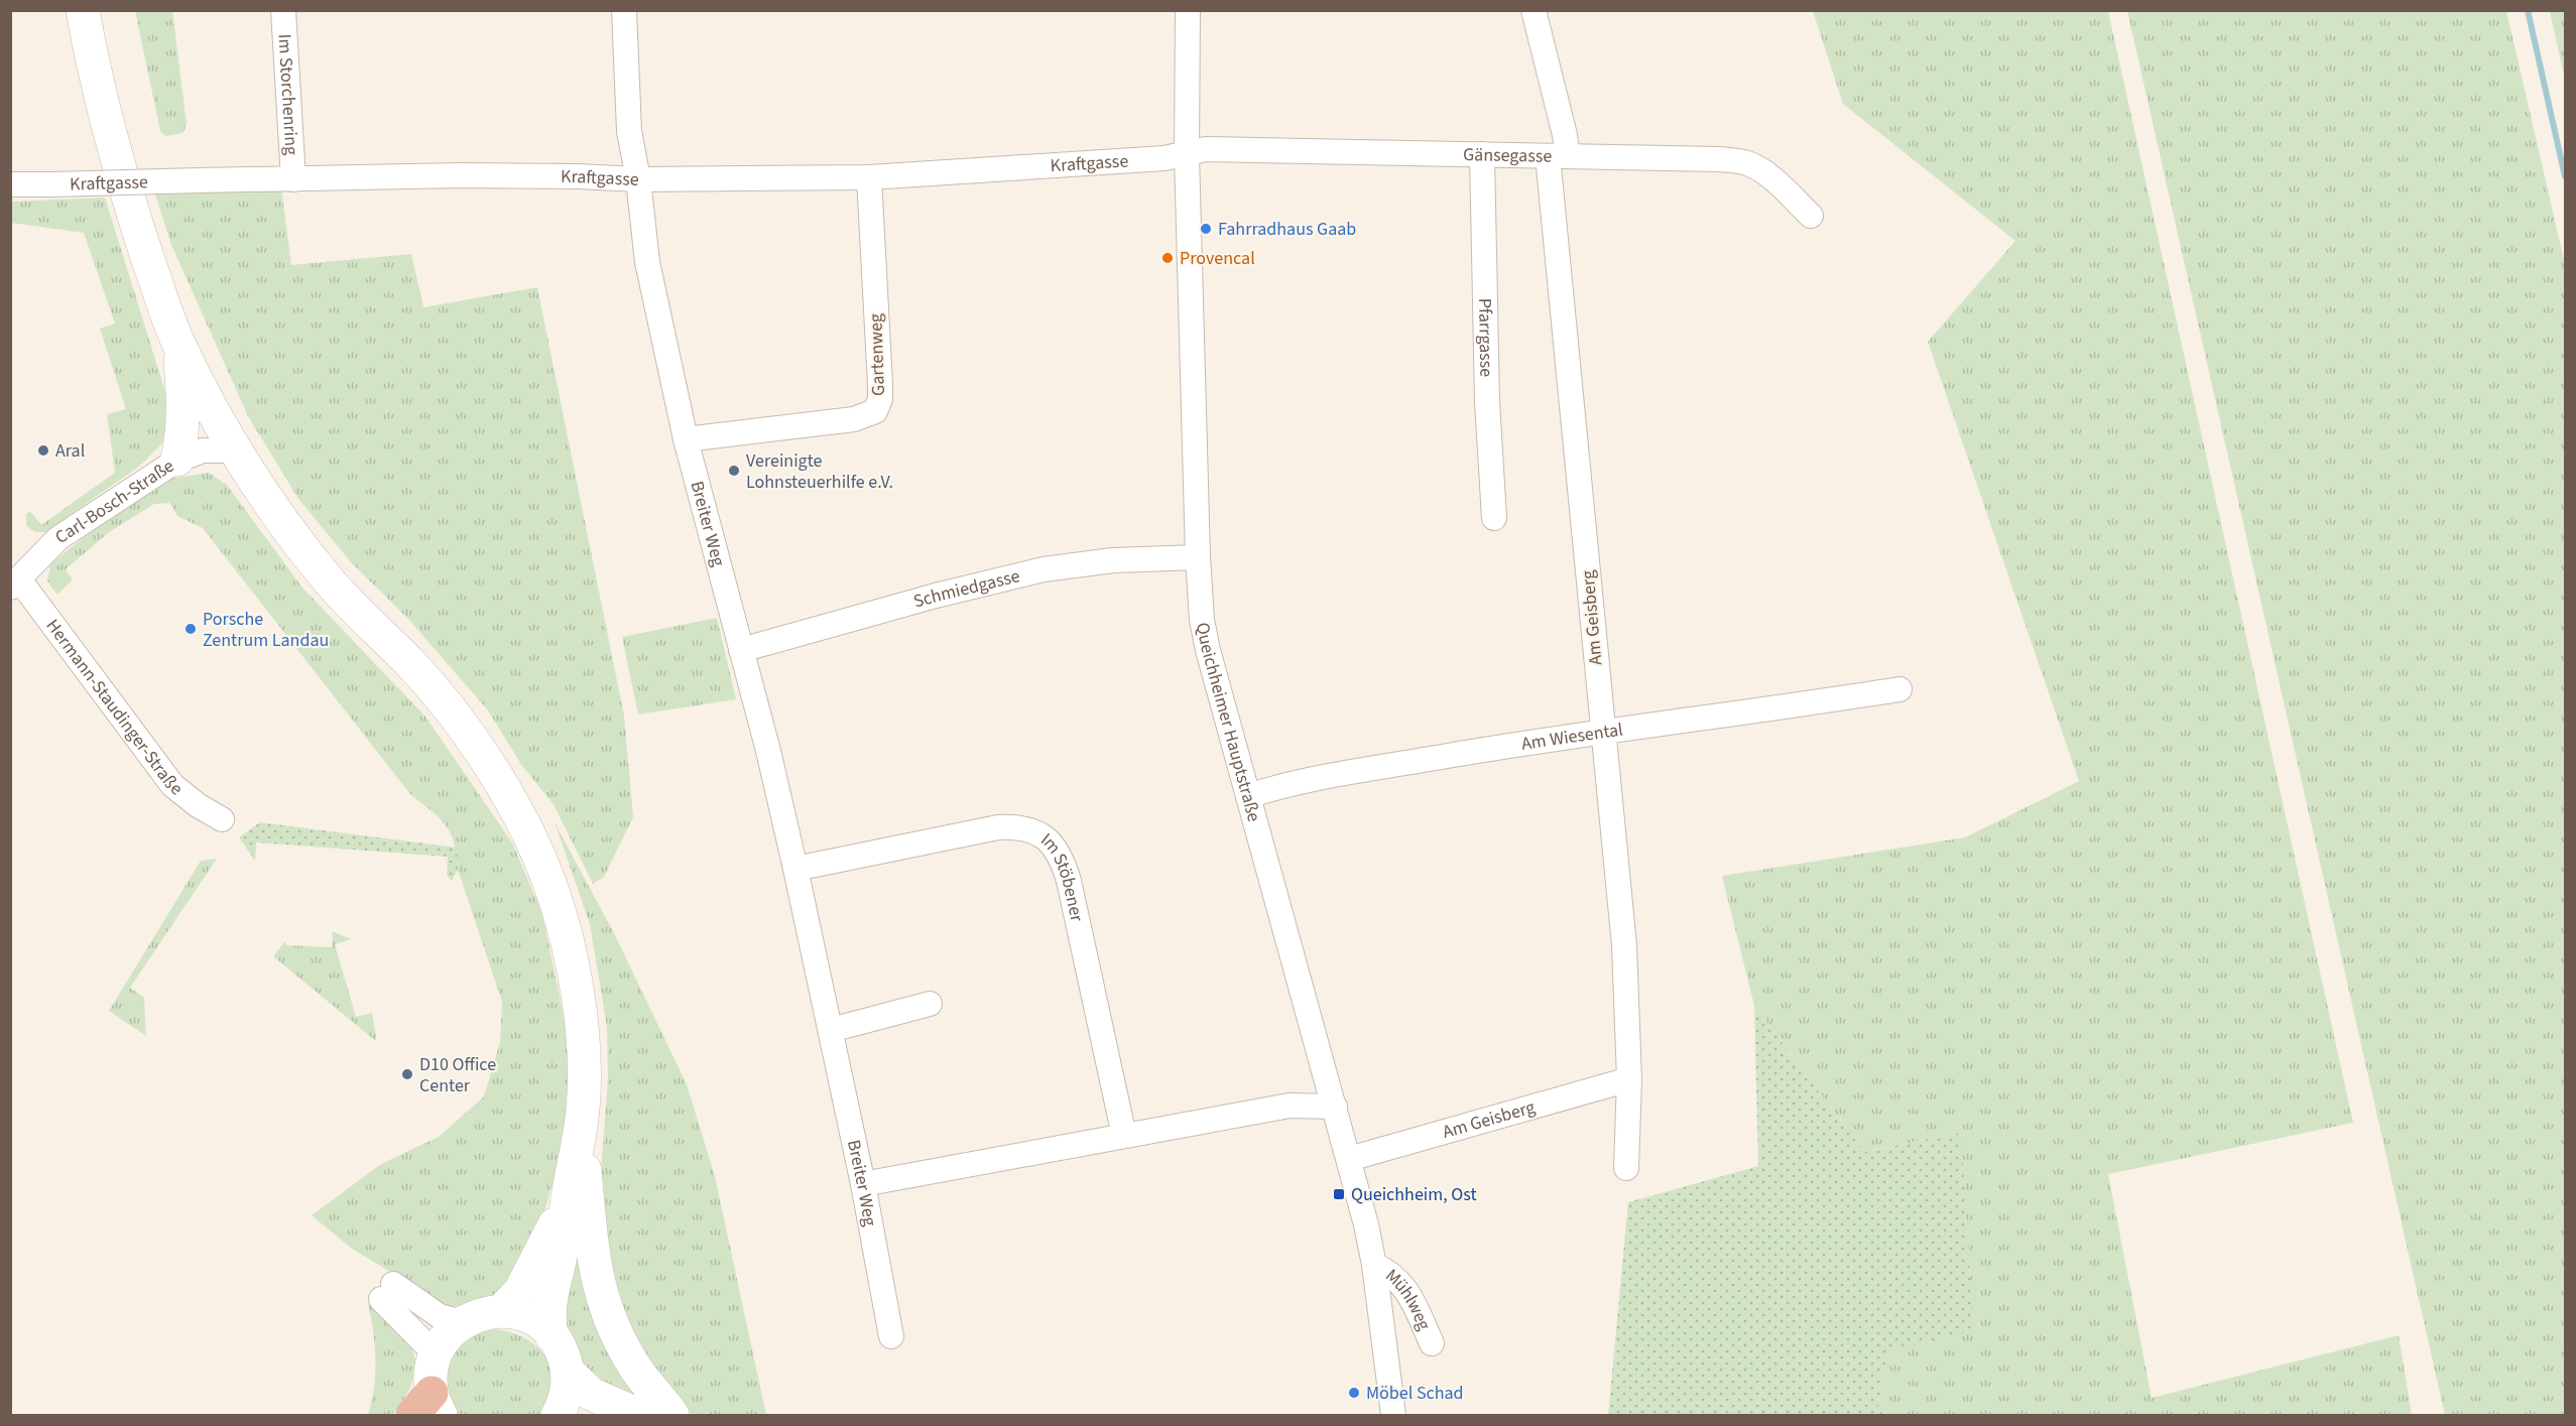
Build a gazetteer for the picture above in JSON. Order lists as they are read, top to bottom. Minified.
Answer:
{"streets":{"street":["Im Storchenring","Gänsegasse","Kraftgasse","Pfarrgasse","Gartenweg","Carl-Bosch-Straße","Breiter Weg","Schmiedgasse","Am Geisberg","Hermann-Staudinger-Straße","Queichheimer Hauptstraße","Am Wiesental","Im Stöbener","Mühlweg"]},"crossings":[["Im Storchenring","Kraftgasse"],["Gänsegasse","Kraftgasse"],["Gänsegasse","Pfarrgasse"],["Gänsegasse","Am Geisberg"],["Gänsegasse","Queichheimer Hauptstraße"],["Kraftgasse","Gartenweg"],["Kraftgasse","Breiter Weg"],["Kraftgasse","Queichheimer Hauptstraße"],["Gartenweg","Breiter Weg"],["Carl-Bosch-Straße","Hermann-Staudinger-Straße"],["Breiter Weg","Schmiedgasse"],["Breiter Weg","Im Stöbener"],["Schmiedgasse","Queichheimer Hauptstraße"],["Am Geisberg","Queichheimer Hauptstraße"],["Am Geisberg","Am Wiesental"],["Queichheimer Hauptstraße","Am Wiesental"],["Queichheimer Hauptstraße","Mühlweg"]],"places":{"other":["Fahrradhaus Gaab","Provencal","Aral","Vereinigte Lohnsteuerhilfe e.V.","Porsche Zentrum Landau","D10 Office Center","Möbel Schad"],"transit":["Queichheim, Ost"]}}
